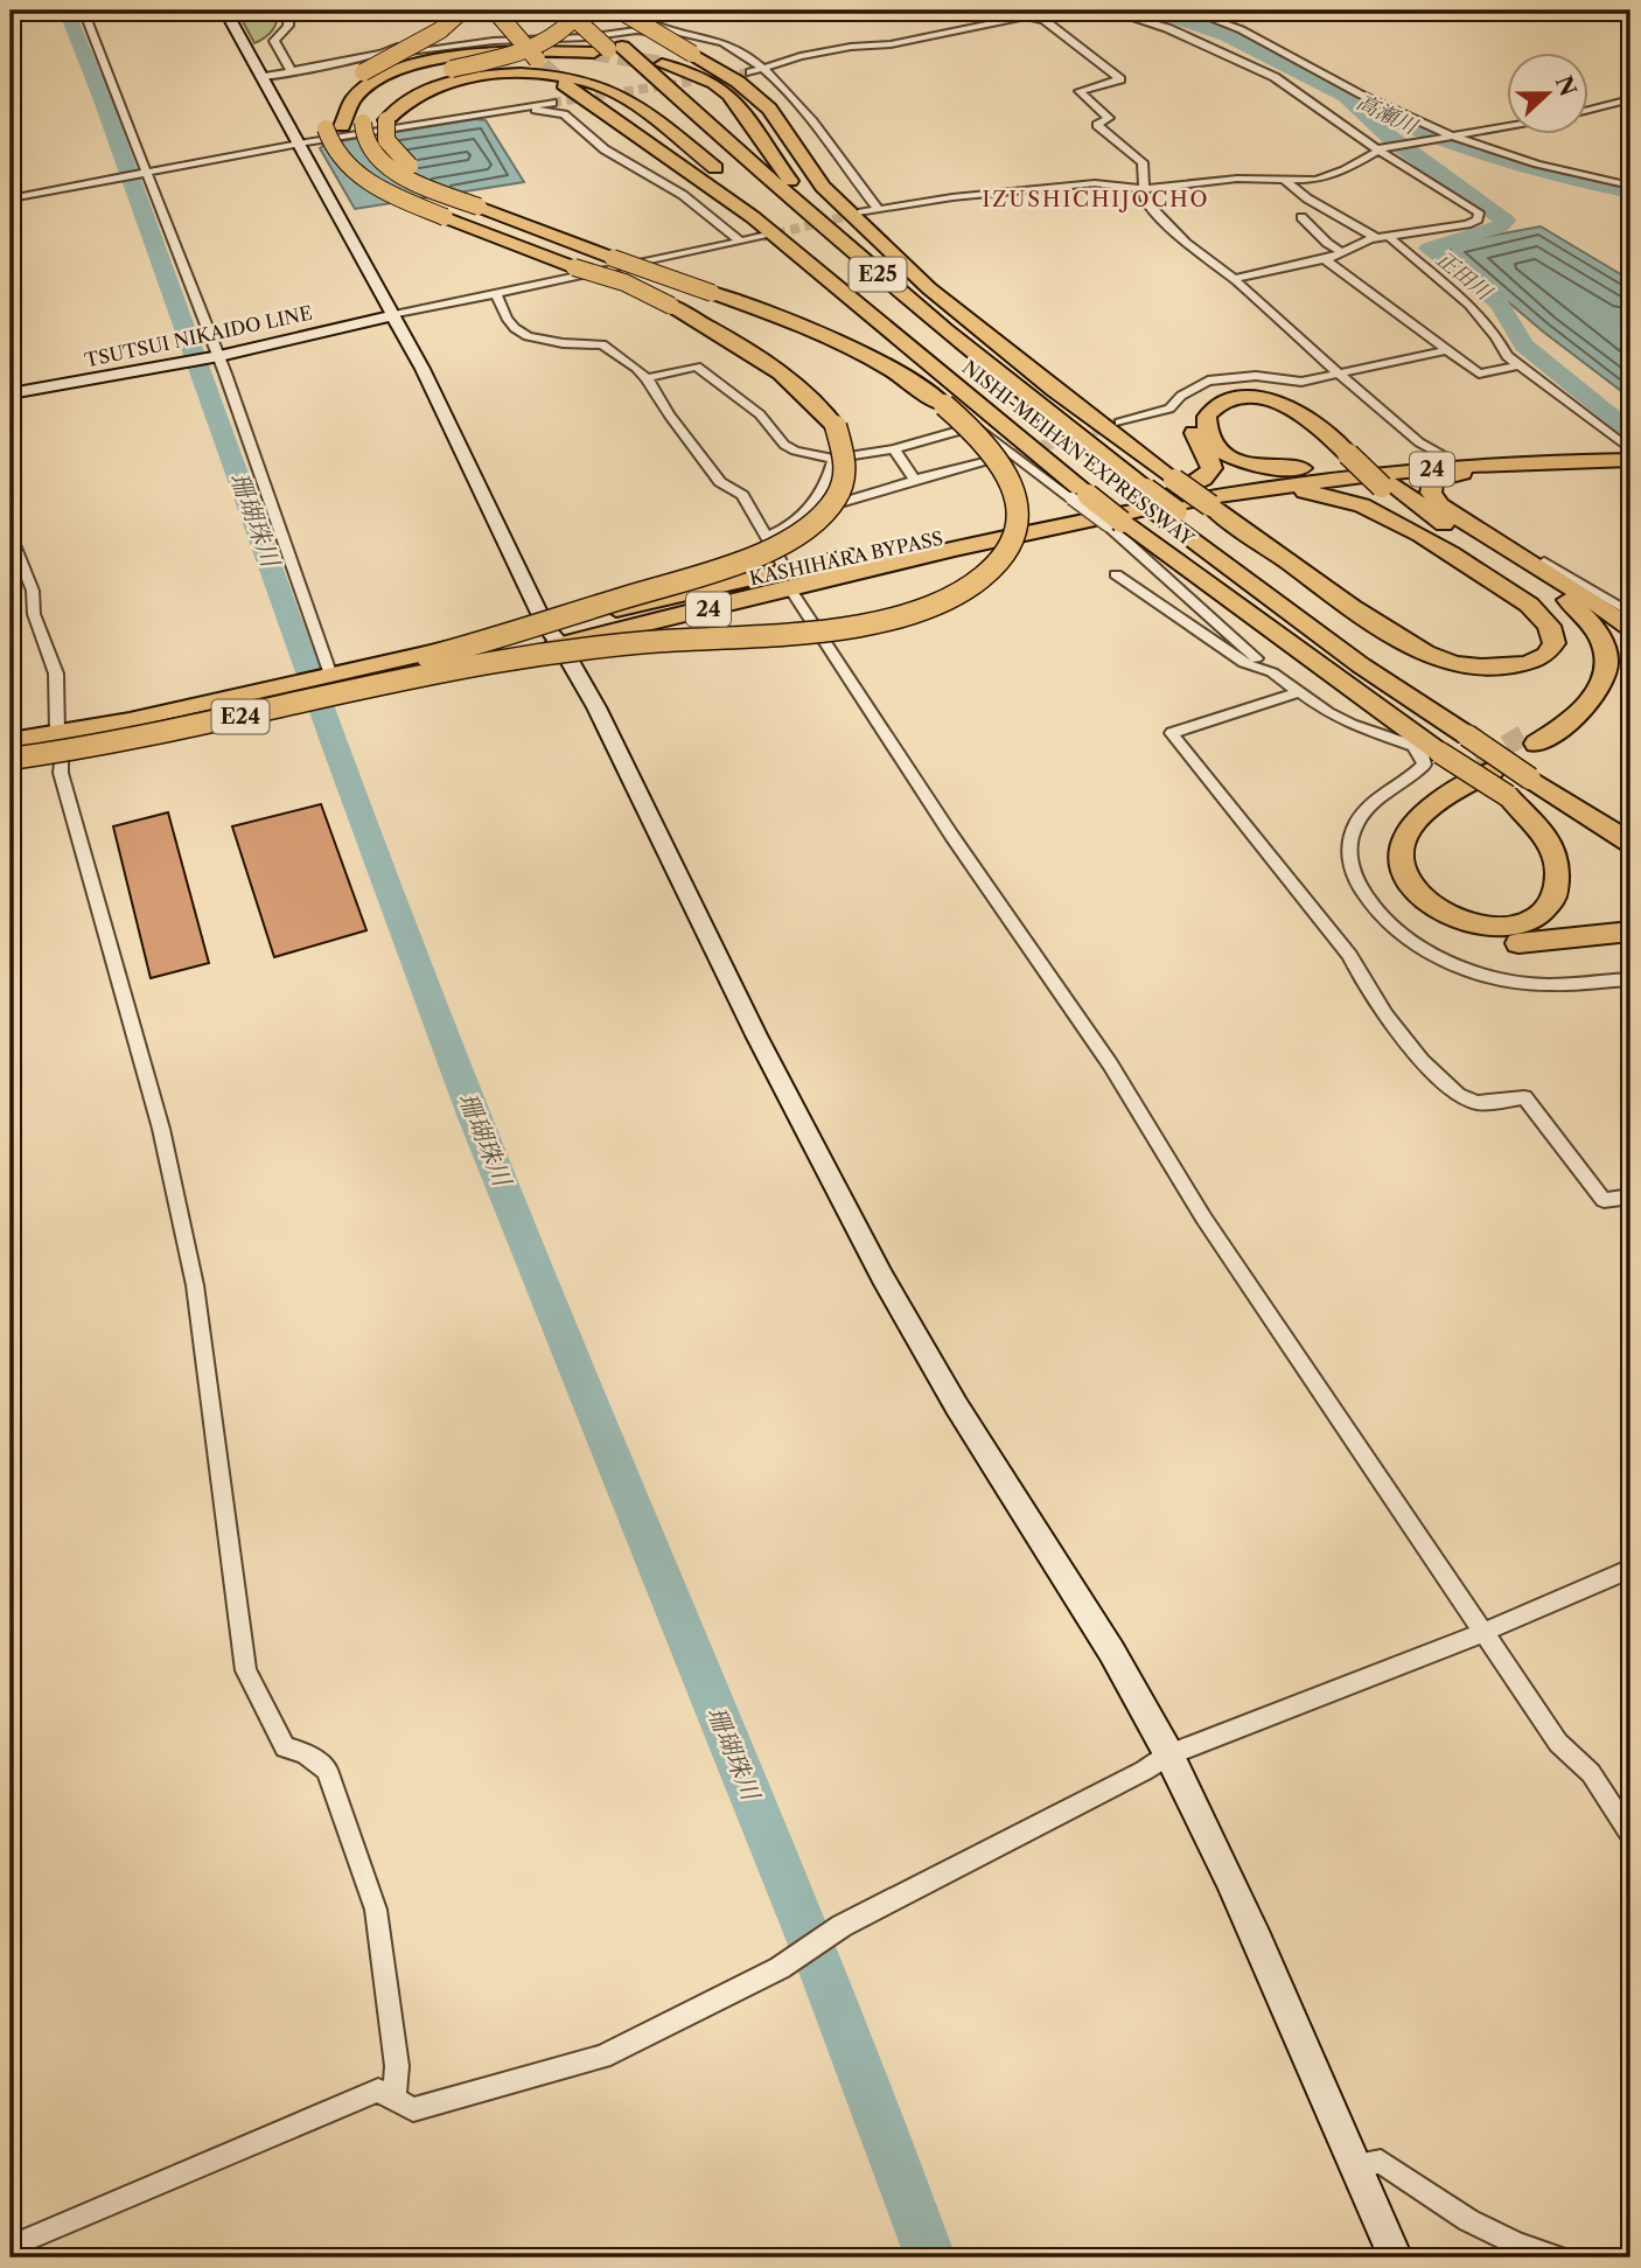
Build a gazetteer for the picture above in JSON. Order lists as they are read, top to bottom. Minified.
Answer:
{"streets":{"highway":["E25","NISHI-MEIHAN EXPRESSWAY","24","KASHIHARA BYPASS","E24"],"main road":["TSUTSUI NIKAIDO LINE"]},"crossings":[["NISHI-MEIHAN EXPRESSWAY","24"],["NISHI-MEIHAN EXPRESSWAY","KASHIHARA BYPASS"],["24","KASHIHARA BYPASS"],["24","E24"],["KASHIHARA BYPASS","E24"]],"districts":["IZUSHICHIJOCHO"],"water":["高瀬川","正田川","珊瑚珠川"],"north":"right"}
